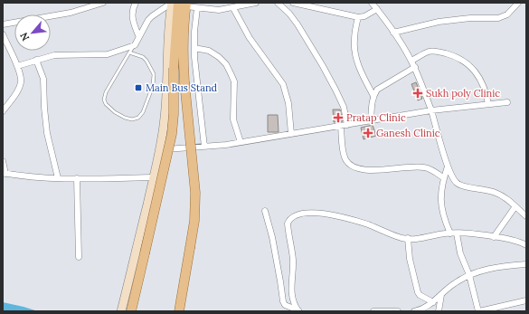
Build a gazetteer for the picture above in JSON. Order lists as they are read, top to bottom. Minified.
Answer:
{"places":{"transit":["Main Bus Stand"],"health":["Sukh poly Clinic","Pratap Clinic","Ganesh Clinic"]},"north":"bottom left"}
